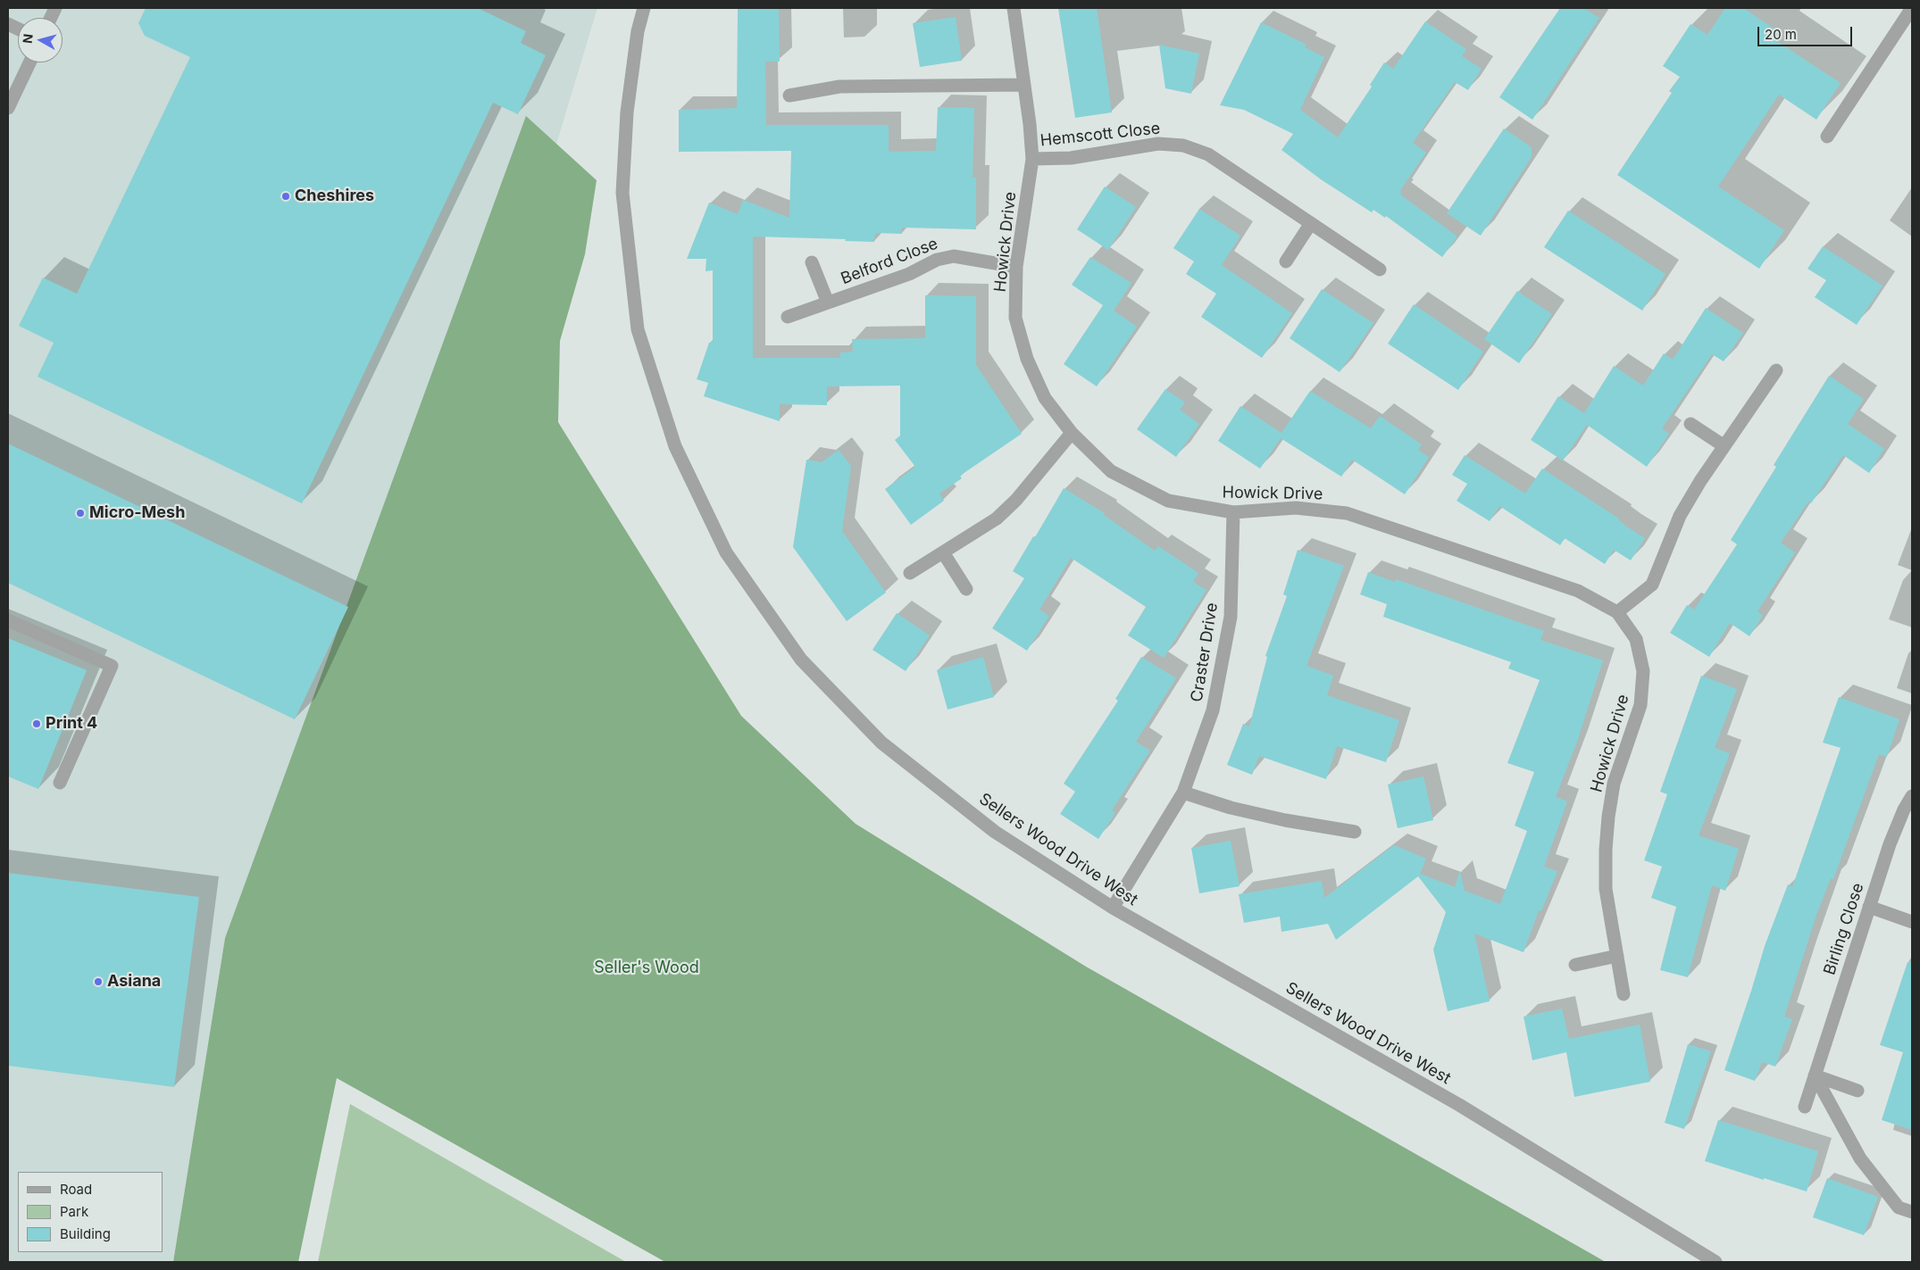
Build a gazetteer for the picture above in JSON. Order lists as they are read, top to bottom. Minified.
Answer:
{"streets":{"street":["Hemscott Close","Howick Drive","Belford Close","Craster Drive","Sellers Wood Drive West","Birling Close"]},"crossings":[["Hemscott Close","Howick Drive"],["Howick Drive","Belford Close"],["Howick Drive","Craster Drive"],["Craster Drive","Sellers Wood Drive West"]],"parks":["Seller's Wood"],"places":["Cheshires","Micro-Mesh","Print 4","Asiana"],"legend":["Road","Park","Building"],"scale_bar":"20 m","north":"left"}
